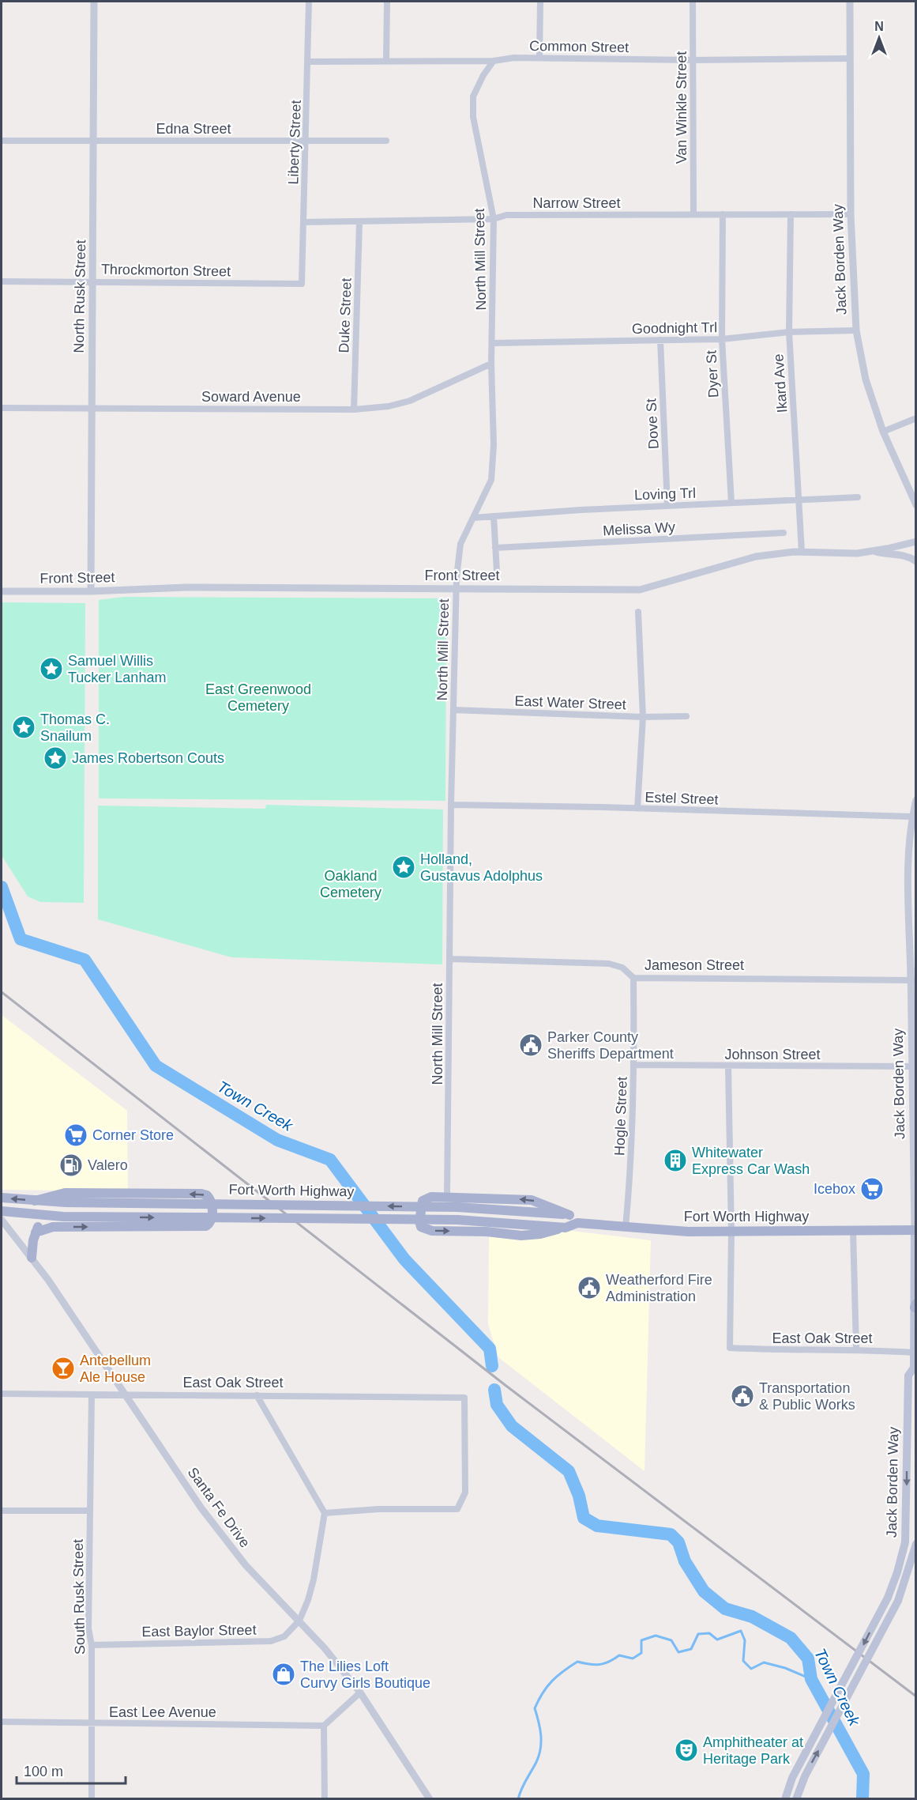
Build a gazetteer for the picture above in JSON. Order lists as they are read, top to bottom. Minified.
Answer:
{"streets":{"main road":["Jack Borden Way","Fort Worth Highway"],"street":["Common Street","Van Winkle Street","Edna Street","Liberty Street","Narrow Street","North Mill Street","Throckmorton Street","North Rusk Street","Duke Street","Goodnight Trl","Dyer St","Ikard Ave","Soward Avenue","Dove St","Loving Trl","Melissa Wy","Front Street","East Water Street","Estel Street","Jameson Street","Johnson Street","Hogle Street","East Oak Street","Santa Fe Drive","South Rusk Street","East Baylor Street","East Lee Avenue"]},"crossings":[["Common Street","Van Winkle Street"],["Common Street","Liberty Street"],["Common Street","North Mill Street"],["Common Street","Jack Borden Way"],["Van Winkle Street","Narrow Street"],["Edna Street","Liberty Street"],["Edna Street","North Rusk Street"],["Liberty Street","Narrow Street"],["Liberty Street","Throckmorton Street"],["Narrow Street","North Mill Street"],["Narrow Street","Jack Borden Way"],["Narrow Street","Duke Street"],["Narrow Street","Dyer St"],["Narrow Street","Ikard Ave"],["North Mill Street","Goodnight Trl"],["North Mill Street","Soward Avenue"],["North Mill Street","Loving Trl"],["North Mill Street","Front Street"],["North Mill Street","East Water Street"],["North Mill Street","Estel Street"],["North Mill Street","Jameson Street"],["Jack Borden Way","Goodnight Trl"],["Jack Borden Way","Estel Street"],["Jack Borden Way","Jameson Street"],["Jack Borden Way","Johnson Street"],["Jack Borden Way","Fort Worth Highway"],["Jack Borden Way","East Oak Street"],["Throckmorton Street","North Rusk Street"],["North Rusk Street","Soward Avenue"],["North Rusk Street","Front Street"],["Duke Street","Soward Avenue"],["Goodnight Trl","Dyer St"],["Goodnight Trl","Ikard Ave"],["Goodnight Trl","Dove St"],["Dyer St","Loving Trl"],["Ikard Ave","Loving Trl"],["Ikard Ave","Front Street"],["Dove St","Loving Trl"],["Jameson Street","Hogle Street"],["Johnson Street","Hogle Street"],["Hogle Street","Fort Worth Highway"],["Fort Worth Highway","East Oak Street"],["East Oak Street","Santa Fe Drive"],["East Oak Street","South Rusk Street"],["Santa Fe Drive","East Baylor Street"],["South Rusk Street","East Baylor Street"],["South Rusk Street","East Lee Avenue"]],"water":["Town Creek"],"parks":["East Greenwood Cemetery","Oakland Cemetery"],"places":{"place":["Samuel Willis Tucker Lanham","Thomas C. Snailum","James Robertson Couts","Holland, Gustavus Adolphus"],"public building":["Parker County Sheriffs Department","Weatherford Fire Administration","Transportation & Public Works"],"supermarket":["Corner Store","Icebox"],"building":["Whitewater Express Car Wash"],"fuel station":["Valero"],"bar":["Antebellum Ale House"],"shop":["The Lilies Loft Curvy Girls Boutique"],"theatre":["Amphitheater at Heritage Park"]},"scale_bar":"100 m","north":"top"}
